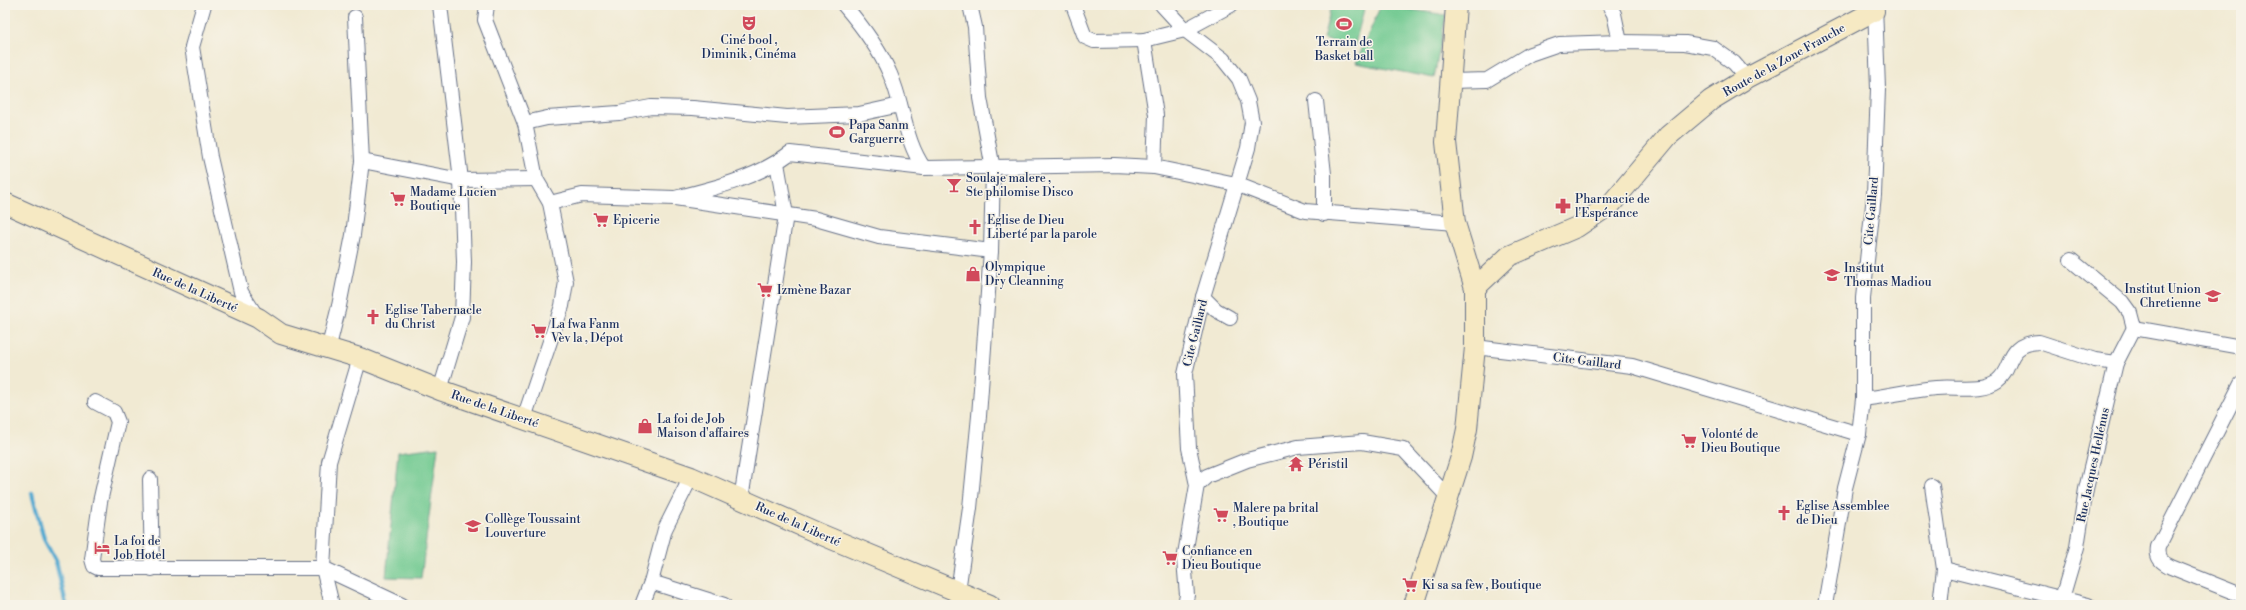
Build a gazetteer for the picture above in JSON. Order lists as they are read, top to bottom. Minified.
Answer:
{"streets":{"street":["Route de la Zone Franche","Cite Gaillard","Rue de la Liberté","Rue Jacques Hellénus"]},"crossings":[["Route de la Zone Franche","Cite Gaillard"]],"places":{"theatre":["Ciné bool , Diminik , Cinéma"],"sports":["Terrain de Basket ball","Papa Sanm Garguerre"],"bar":["Soulaje malere , Ste philomise Disco"],"supermarket":["Madame Lucien Boutique","Epicerie","Izmène Bazar","La fwa Fanm Vèv la , Dépot","Volonté de Dieu Boutique","Malere pa brital , Boutique","Confiance en Dieu Boutique","Ki sa sa fèw , Boutique"],"pharmacy":["Pharmacie de l'Espérance"],"church":["Eglise de Dieu Liberté par la parole","Eglise Tabernacle du Christ","Eglise Assemblee de Dieu"],"shop":["Olympique Dry Cleanning","La foi de Job Maison d'affaires"],"school or university":["Institut Thomas Madiou","Institut Union Chretienne","Collège Toussaint Louverture"],"temple":["Péristil"],"hotel":["La foi de Job Hotel"]}}
